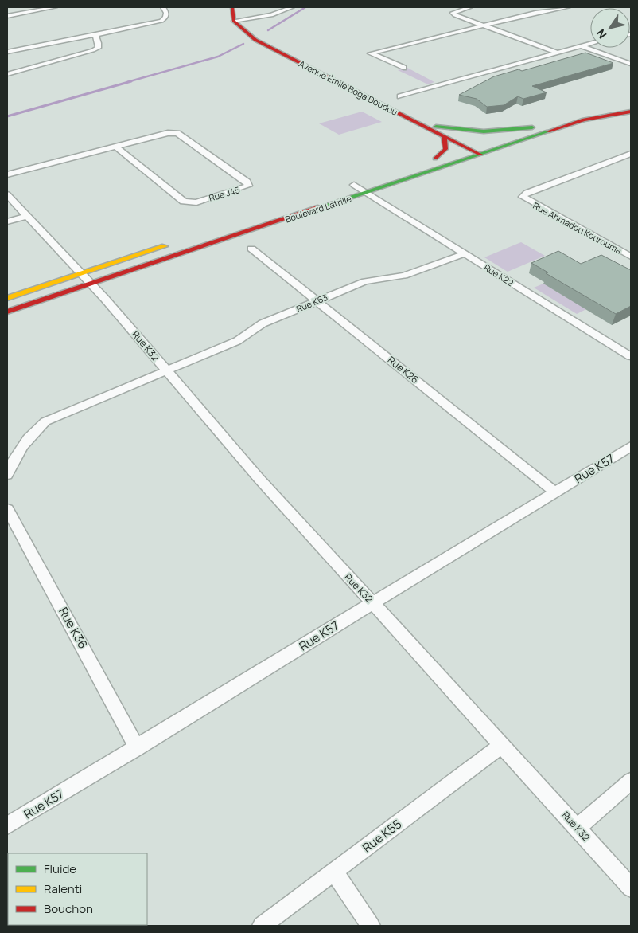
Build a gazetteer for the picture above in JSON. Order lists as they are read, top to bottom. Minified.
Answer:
{"streets":{"main road":["Avenue Émile Boga Doudou","Boulevard Latrille"],"street":["Rue J45","Rue Ahmadou Kourouma","Rue K22","Rue K63","Rue K32","Rue K26","Rue K57","Rue K36","Rue K55"]},"crossings":[["Avenue Émile Boga Doudou","Boulevard Latrille"],["Boulevard Latrille","Rue K22"],["Boulevard Latrille","Rue K32"],["Rue K22","Rue K63"],["Rue K63","Rue K32"],["Rue K63","Rue K26"],["Rue K32","Rue K57"],["Rue K32","Rue K55"],["Rue K26","Rue K57"],["Rue K57","Rue K36"]],"legend":["Fluide","Ralenti","Bouchon"],"north":"bottom left"}
